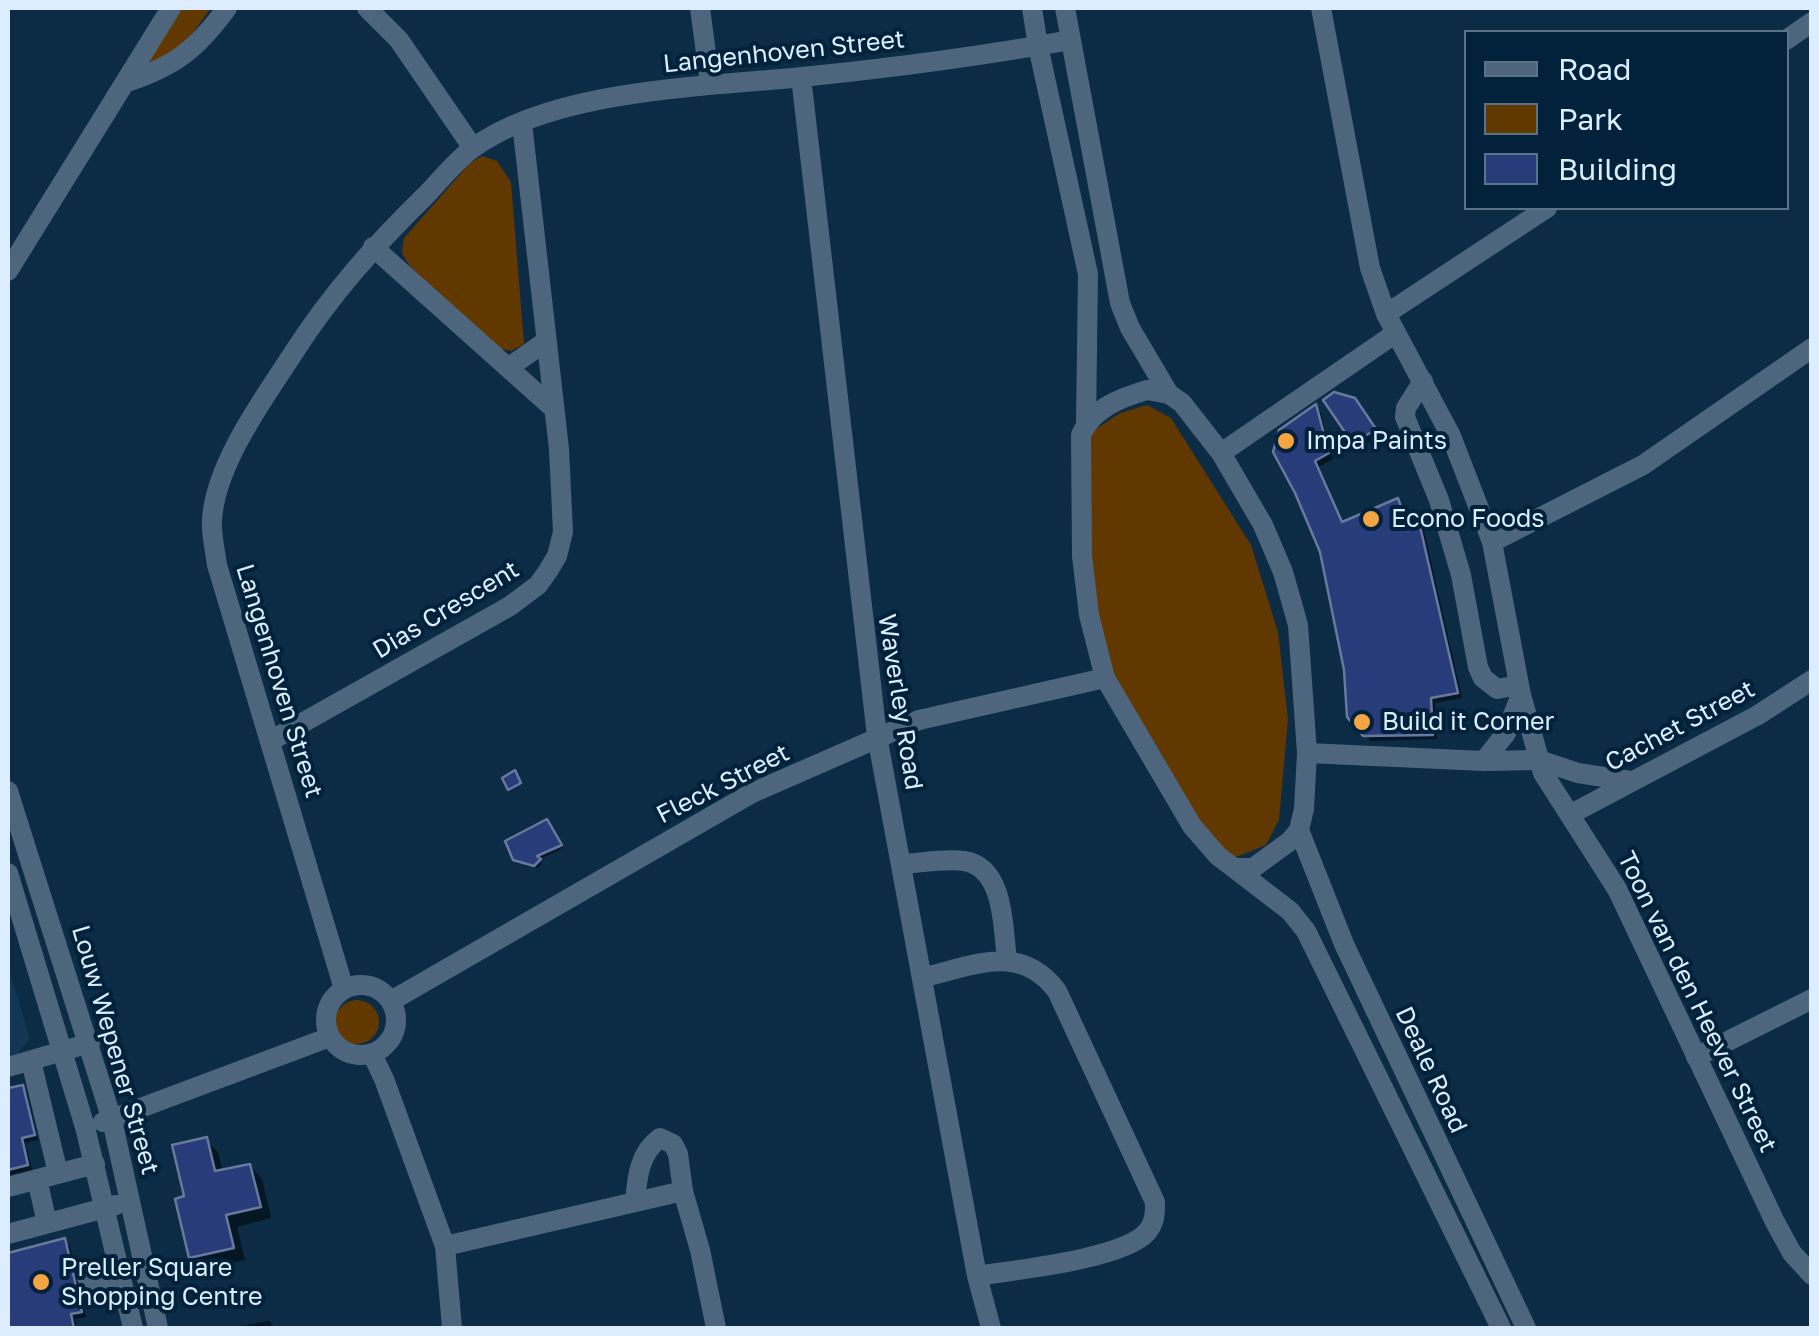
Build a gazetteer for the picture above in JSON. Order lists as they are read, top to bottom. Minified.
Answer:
{"streets":{"street":["Langenhoven Street","Dias Crescent","Waverley Road","Cachet Street","Fleck Street","Toon van den Heever Street","Louw Wepener Street","Deale Road"]},"crossings":[["Langenhoven Street","Dias Crescent"],["Langenhoven Street","Waverley Road"],["Langenhoven Street","Fleck Street"],["Langenhoven Street","Deale Road"],["Waverley Road","Fleck Street"],["Cachet Street","Toon van den Heever Street"],["Fleck Street","Deale Road"]],"places":["Impa Paints","Econo Foods","Build it Corner","Preller Square Shopping Centre"],"legend":["Road","Park","Building"]}
